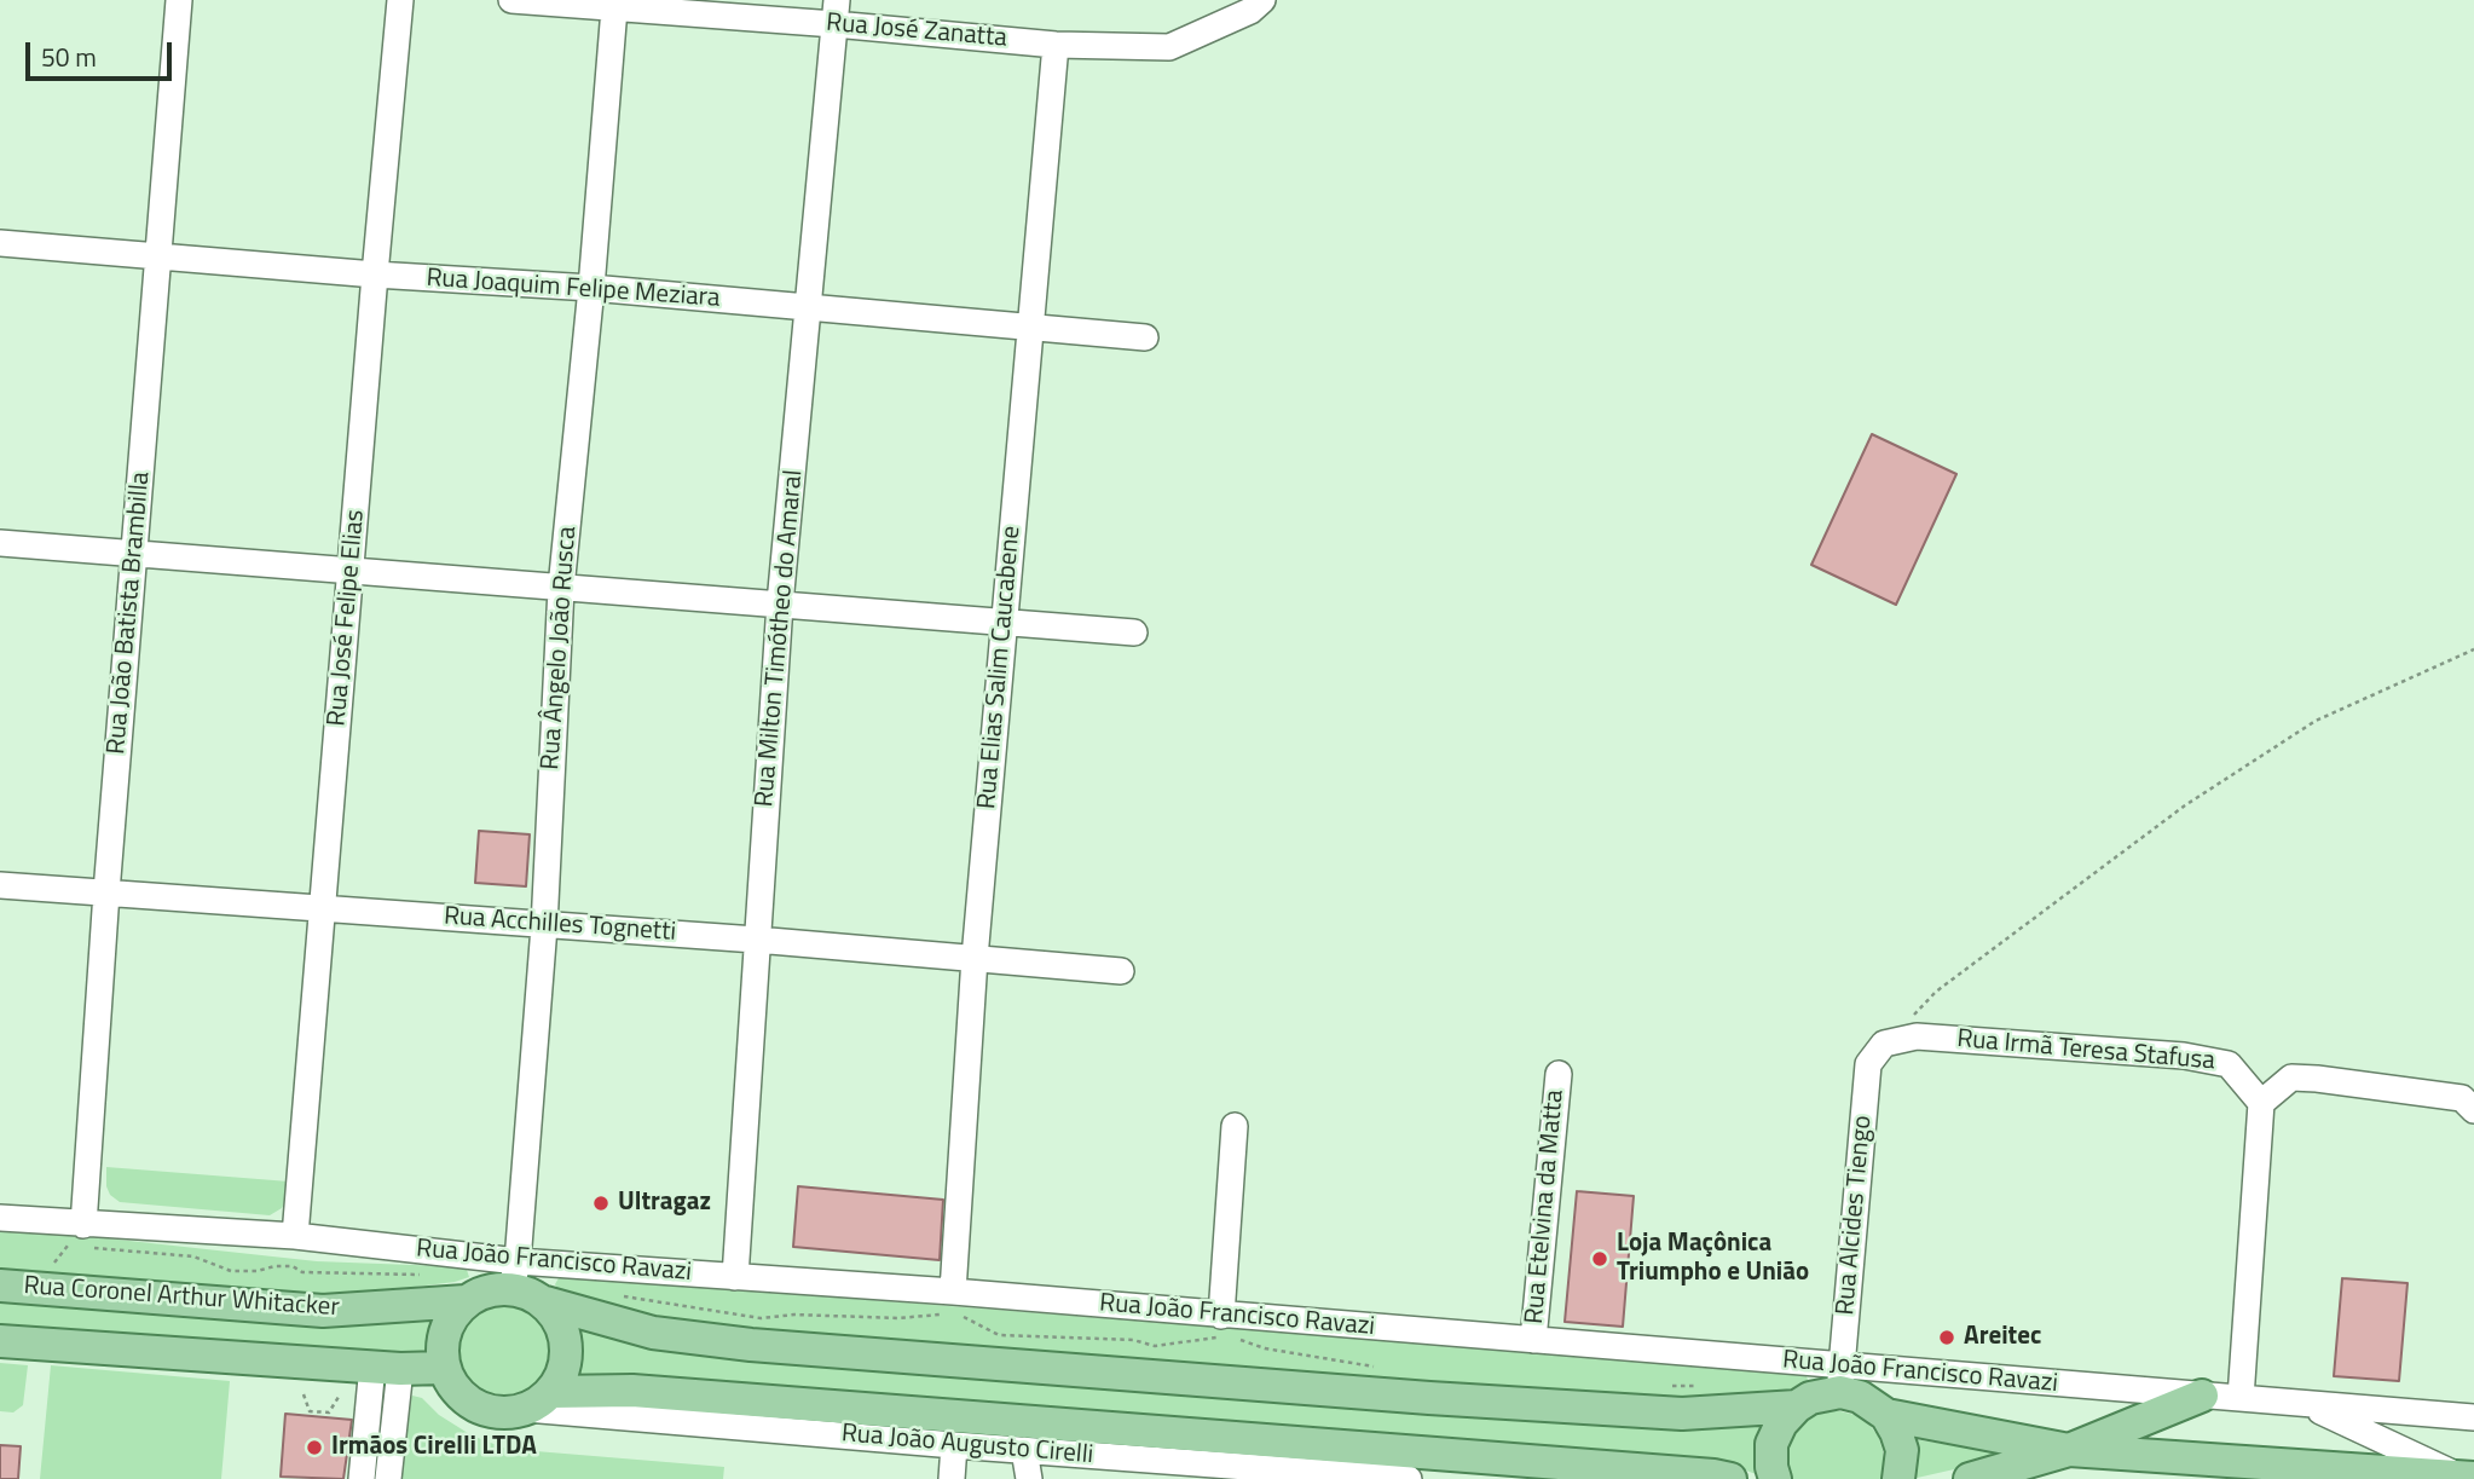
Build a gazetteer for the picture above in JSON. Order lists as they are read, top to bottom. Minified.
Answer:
{"streets":{"main road":["Rua Coronel Arthur Whitacker"],"street":["Rua José Zanatta","Rua Joaquim Felipe Meziara","Rua João Batista Brambilla","Rua José Felipe Elias","Rua Milton Timótheo do Amaral","Rua Ângelo João Rusca","Rua Elias Salim Caucabene","Rua Acchilles Tognetti","Rua Irmã Teresa Stafusa","Rua Etelvina da Matta","Rua Alcides Tiengo","Rua João Francisco Ravazi","Rua João Augusto Cirelli"]},"crossings":[["Rua José Zanatta","Rua Milton Timótheo do Amaral"],["Rua José Zanatta","Rua Ângelo João Rusca"],["Rua José Zanatta","Rua Elias Salim Caucabene"],["Rua Joaquim Felipe Meziara","Rua João Batista Brambilla"],["Rua Joaquim Felipe Meziara","Rua José Felipe Elias"],["Rua Joaquim Felipe Meziara","Rua Milton Timótheo do Amaral"],["Rua Joaquim Felipe Meziara","Rua Ângelo João Rusca"],["Rua Joaquim Felipe Meziara","Rua Elias Salim Caucabene"],["Rua João Batista Brambilla","Rua Acchilles Tognetti"],["Rua João Batista Brambilla","Rua João Francisco Ravazi"],["Rua José Felipe Elias","Rua Acchilles Tognetti"],["Rua José Felipe Elias","Rua João Francisco Ravazi"],["Rua Milton Timótheo do Amaral","Rua Acchilles Tognetti"],["Rua Milton Timótheo do Amaral","Rua João Francisco Ravazi"],["Rua Ângelo João Rusca","Rua Acchilles Tognetti"],["Rua Ângelo João Rusca","Rua João Francisco Ravazi"],["Rua Ângelo João Rusca","Rua Coronel Arthur Whitacker"],["Rua Ângelo João Rusca","Rua João Augusto Cirelli"],["Rua Elias Salim Caucabene","Rua Acchilles Tognetti"],["Rua Elias Salim Caucabene","Rua João Francisco Ravazi"],["Rua Irmã Teresa Stafusa","Rua Alcides Tiengo"],["Rua Etelvina da Matta","Rua João Francisco Ravazi"],["Rua Alcides Tiengo","Rua João Francisco Ravazi"],["Rua João Francisco Ravazi","Rua Coronel Arthur Whitacker"],["Rua João Francisco Ravazi","Rua João Augusto Cirelli"],["Rua Coronel Arthur Whitacker","Rua João Augusto Cirelli"]],"places":["Ultragaz","Loja Maçônica Triumpho e União","Areitec","Irmãos Cirelli LTDA"],"scale_bar":"50 m"}
